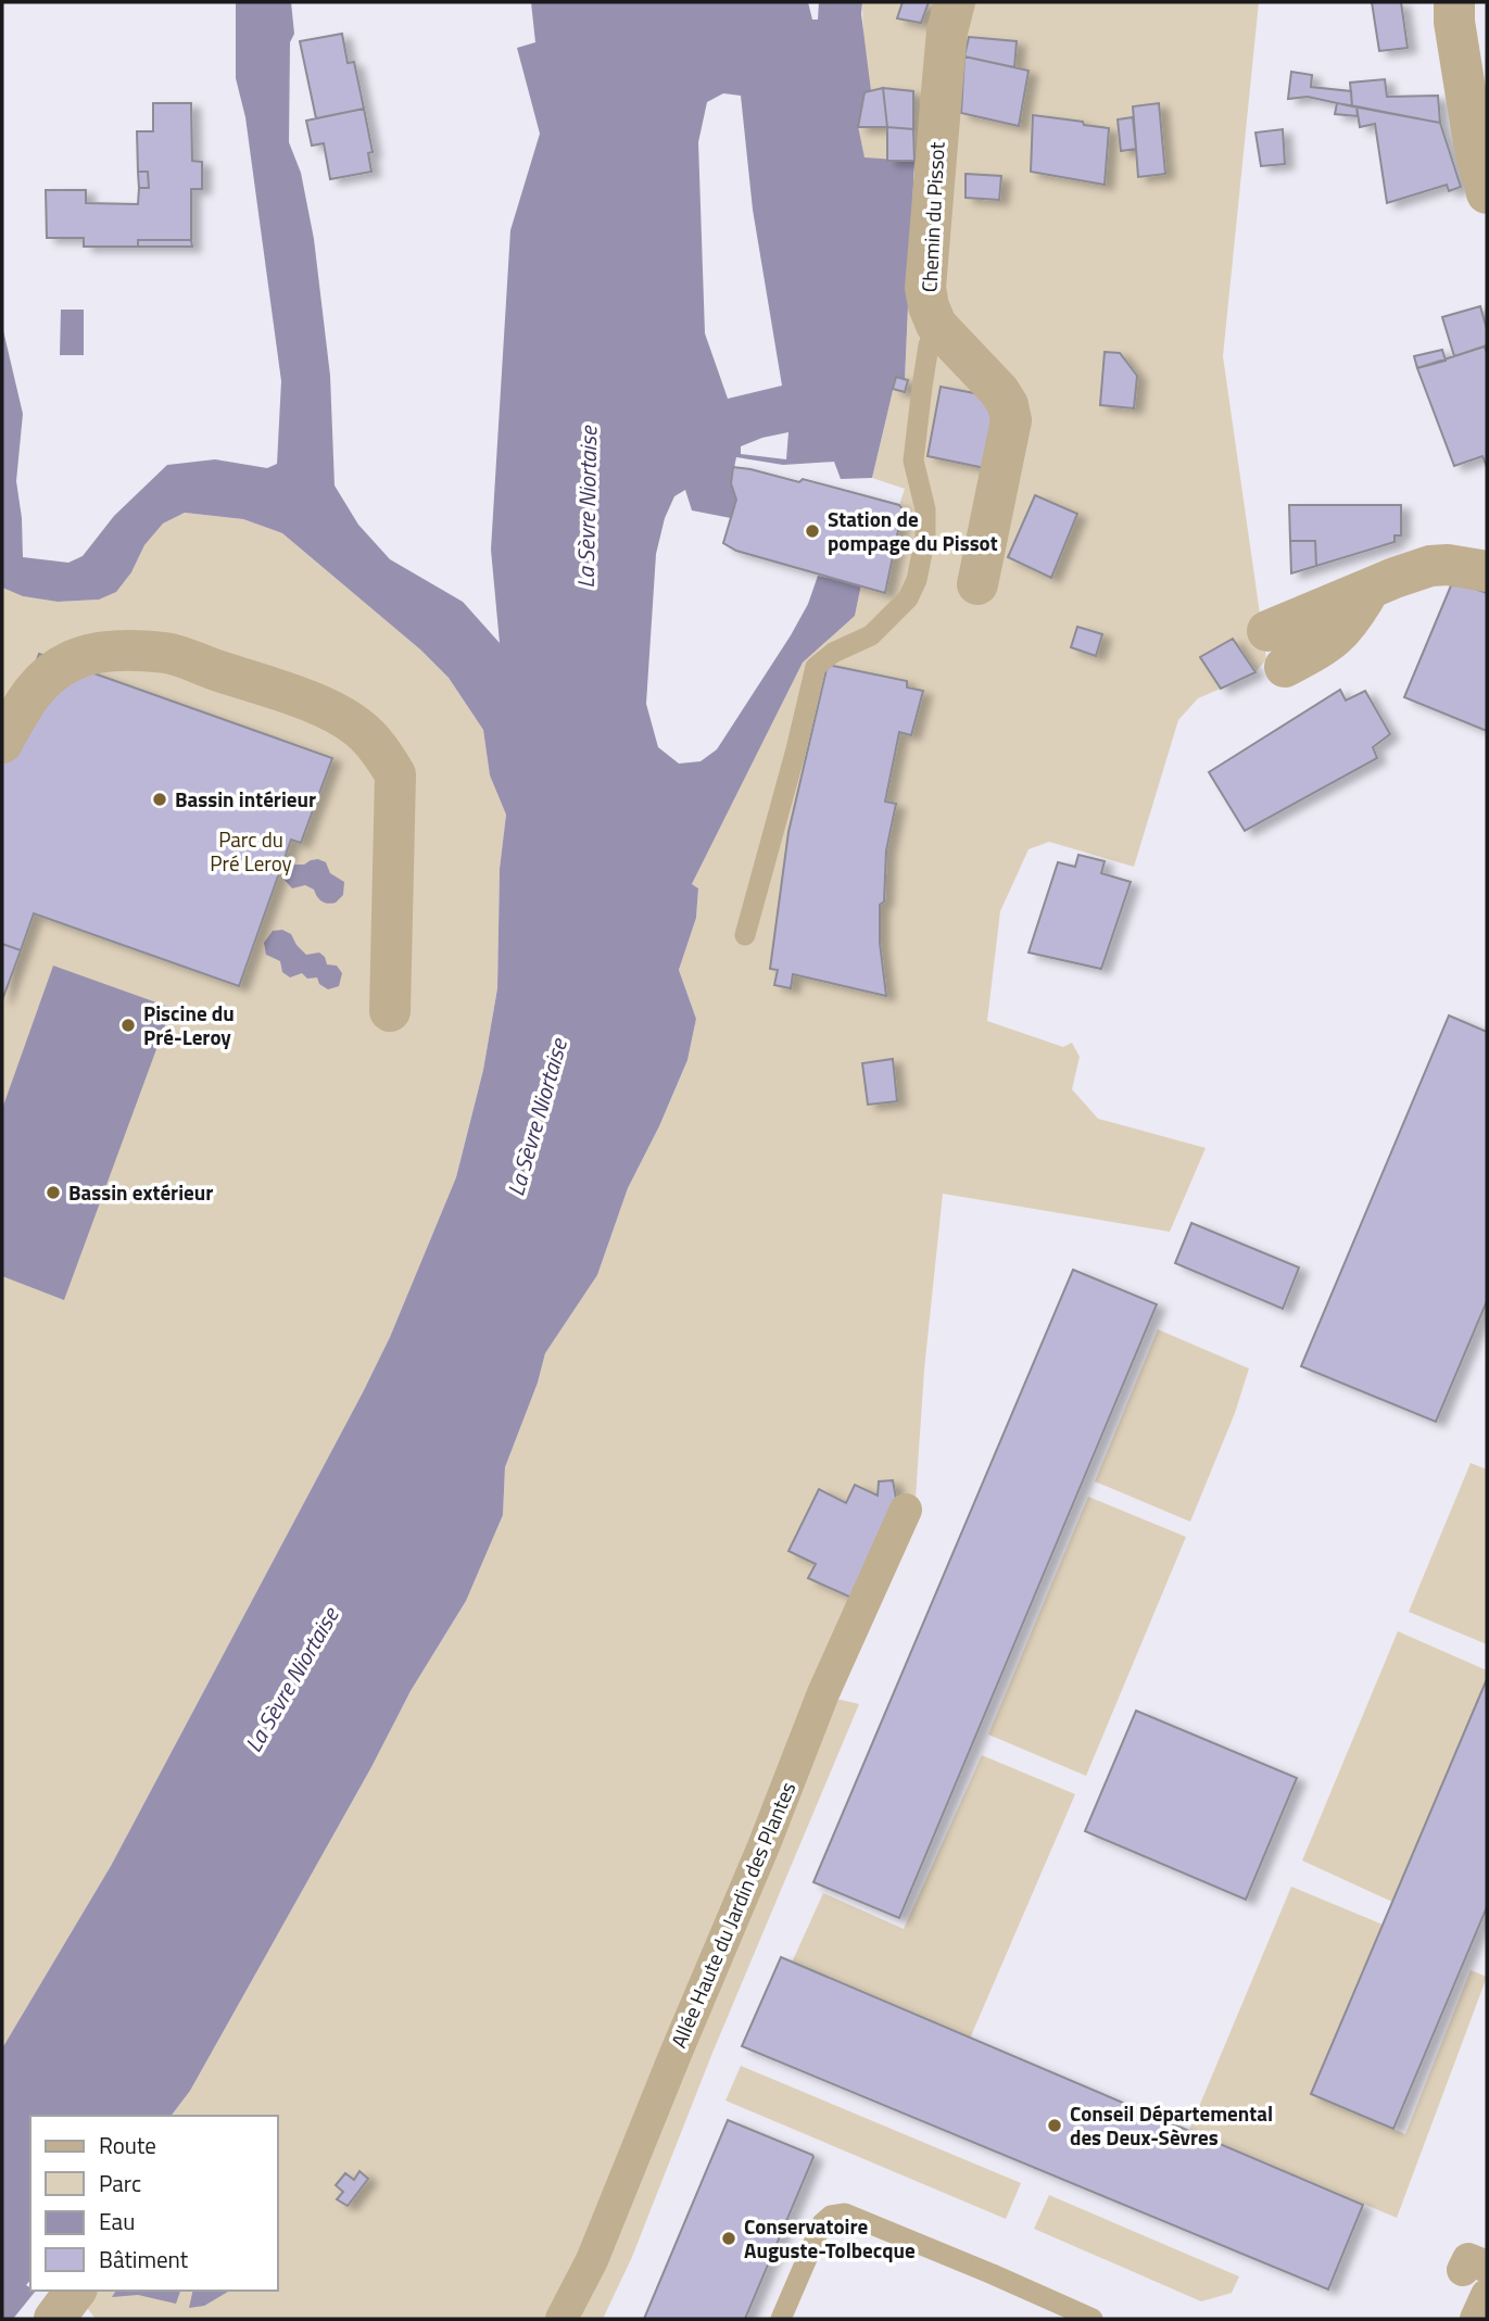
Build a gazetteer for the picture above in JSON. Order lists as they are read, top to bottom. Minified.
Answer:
{"streets":{"street":["Chemin du Pissot","Allée Haute du Jardin des Plantes"]},"water":["La Sèvre Niortaise"],"parks":["Parc du Pré Leroy"],"places":["Station de pompage du Pissot","Bassin intérieur","Piscine du Pré-Leroy","Bassin extérieur","Conseil Départemental des Deux-Sèvres","Conservatoire Auguste-Tolbecque"],"legend":["Route","Parc","Eau","Bâtiment"]}
